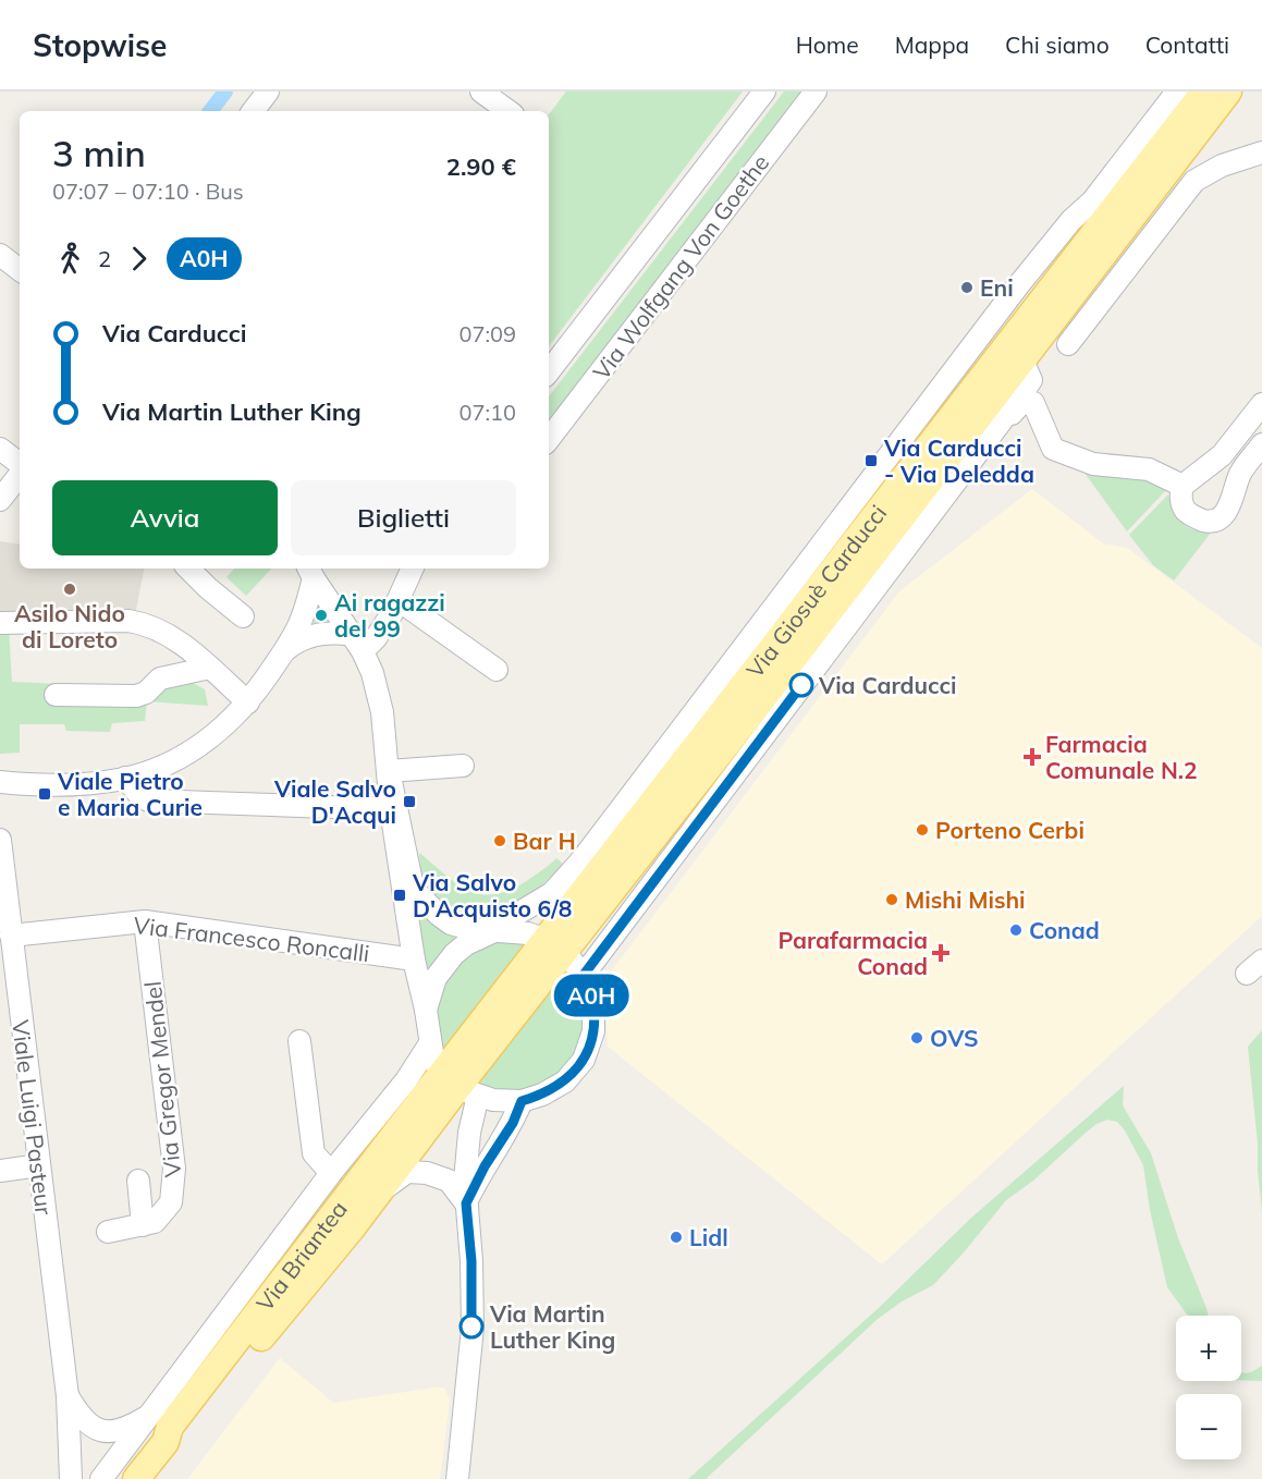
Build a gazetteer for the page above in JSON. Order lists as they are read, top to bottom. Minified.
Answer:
{"streets":{"main road":["Via Giosuè Carducci","Via Briantea"],"street":["Via Wolfgang Von Goethe","Via Francesco Roncalli","Via Gregor Mendel","Viale Luigi Pasteur"]},"crossings":[["Via Giosuè Carducci","Via Briantea"],["Via Francesco Roncalli","Via Gregor Mendel"],["Via Francesco Roncalli","Viale Luigi Pasteur"]],"places":{"other":["Eni","Asilo Nido di Loreto","Ai ragazzi del 99","Via Carducci","Porteno Cerbi","Bar H","Mishi Mishi","Conad","OVS","Lidl","Via Martin Luther King"],"transit":["Via Carducci - Via Deledda","Viale Pietro e Maria Curie","Viale Salvo D'Acqui","Via Salvo D'Acquisto 6/8"],"health":["Farmacia Comunale N.2","Parafarmacia Conad"]},"lines":["bus line A0H"],"page":{"header":"Stopwise","nav":["Home","Mappa","Chi siamo","Contatti"],"on_map":"A0H","heading":["3 min","07:07 – 07:10 · Bus","2.90 €"],"legs":["2","A0H"],"list":[{"name":"Via Carducci","value":"07:09"},{"name":"Via Martin Luther King","value":"07:10"}],"buttons":["Avvia","Biglietti"],"map_buttons":["+","−"]}}
